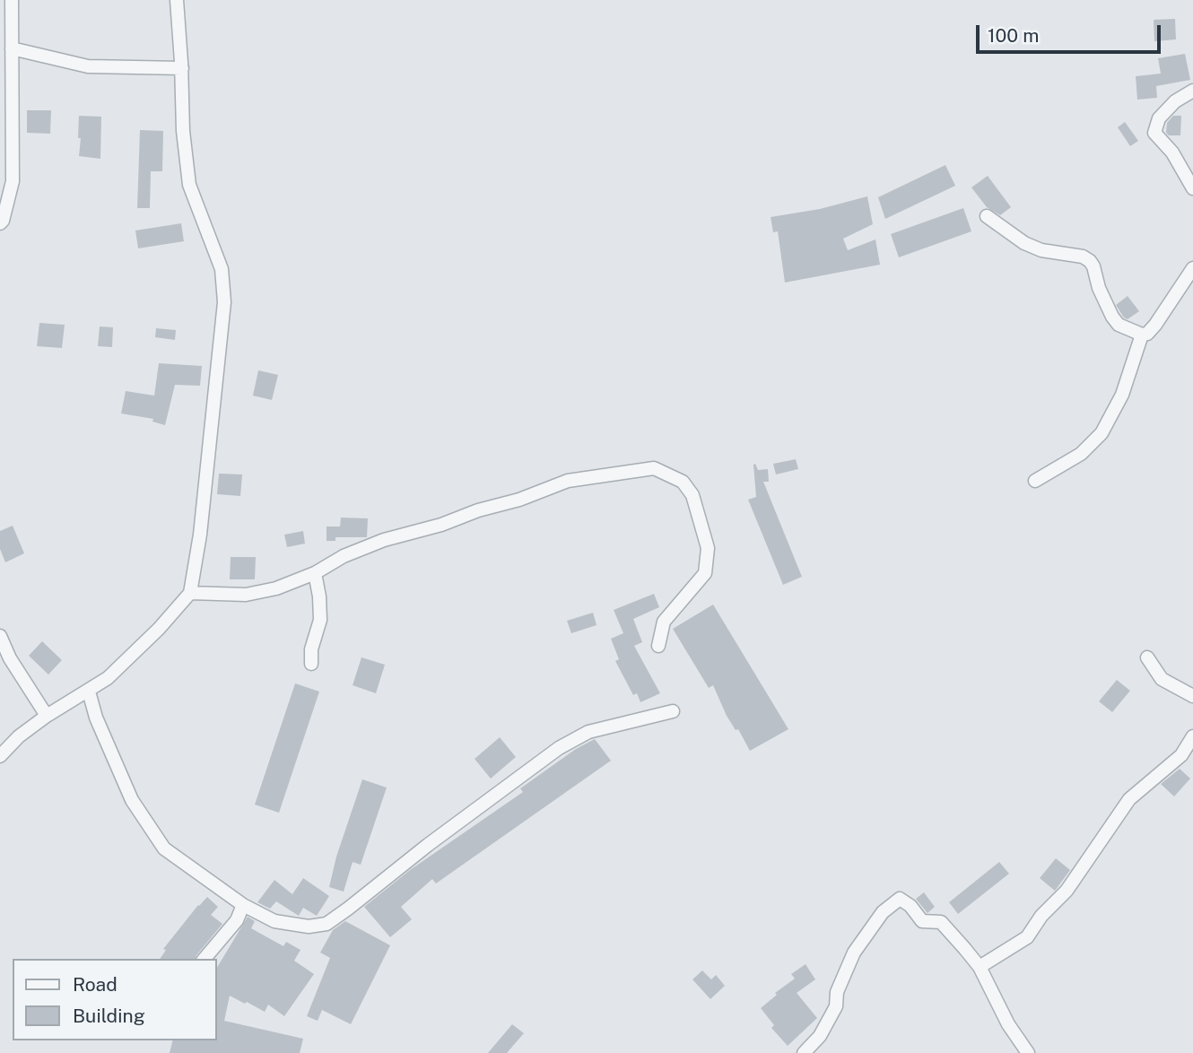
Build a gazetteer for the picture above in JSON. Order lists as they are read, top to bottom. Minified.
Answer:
{"legend":["Road","Building"],"scale_bar":"100 m"}
